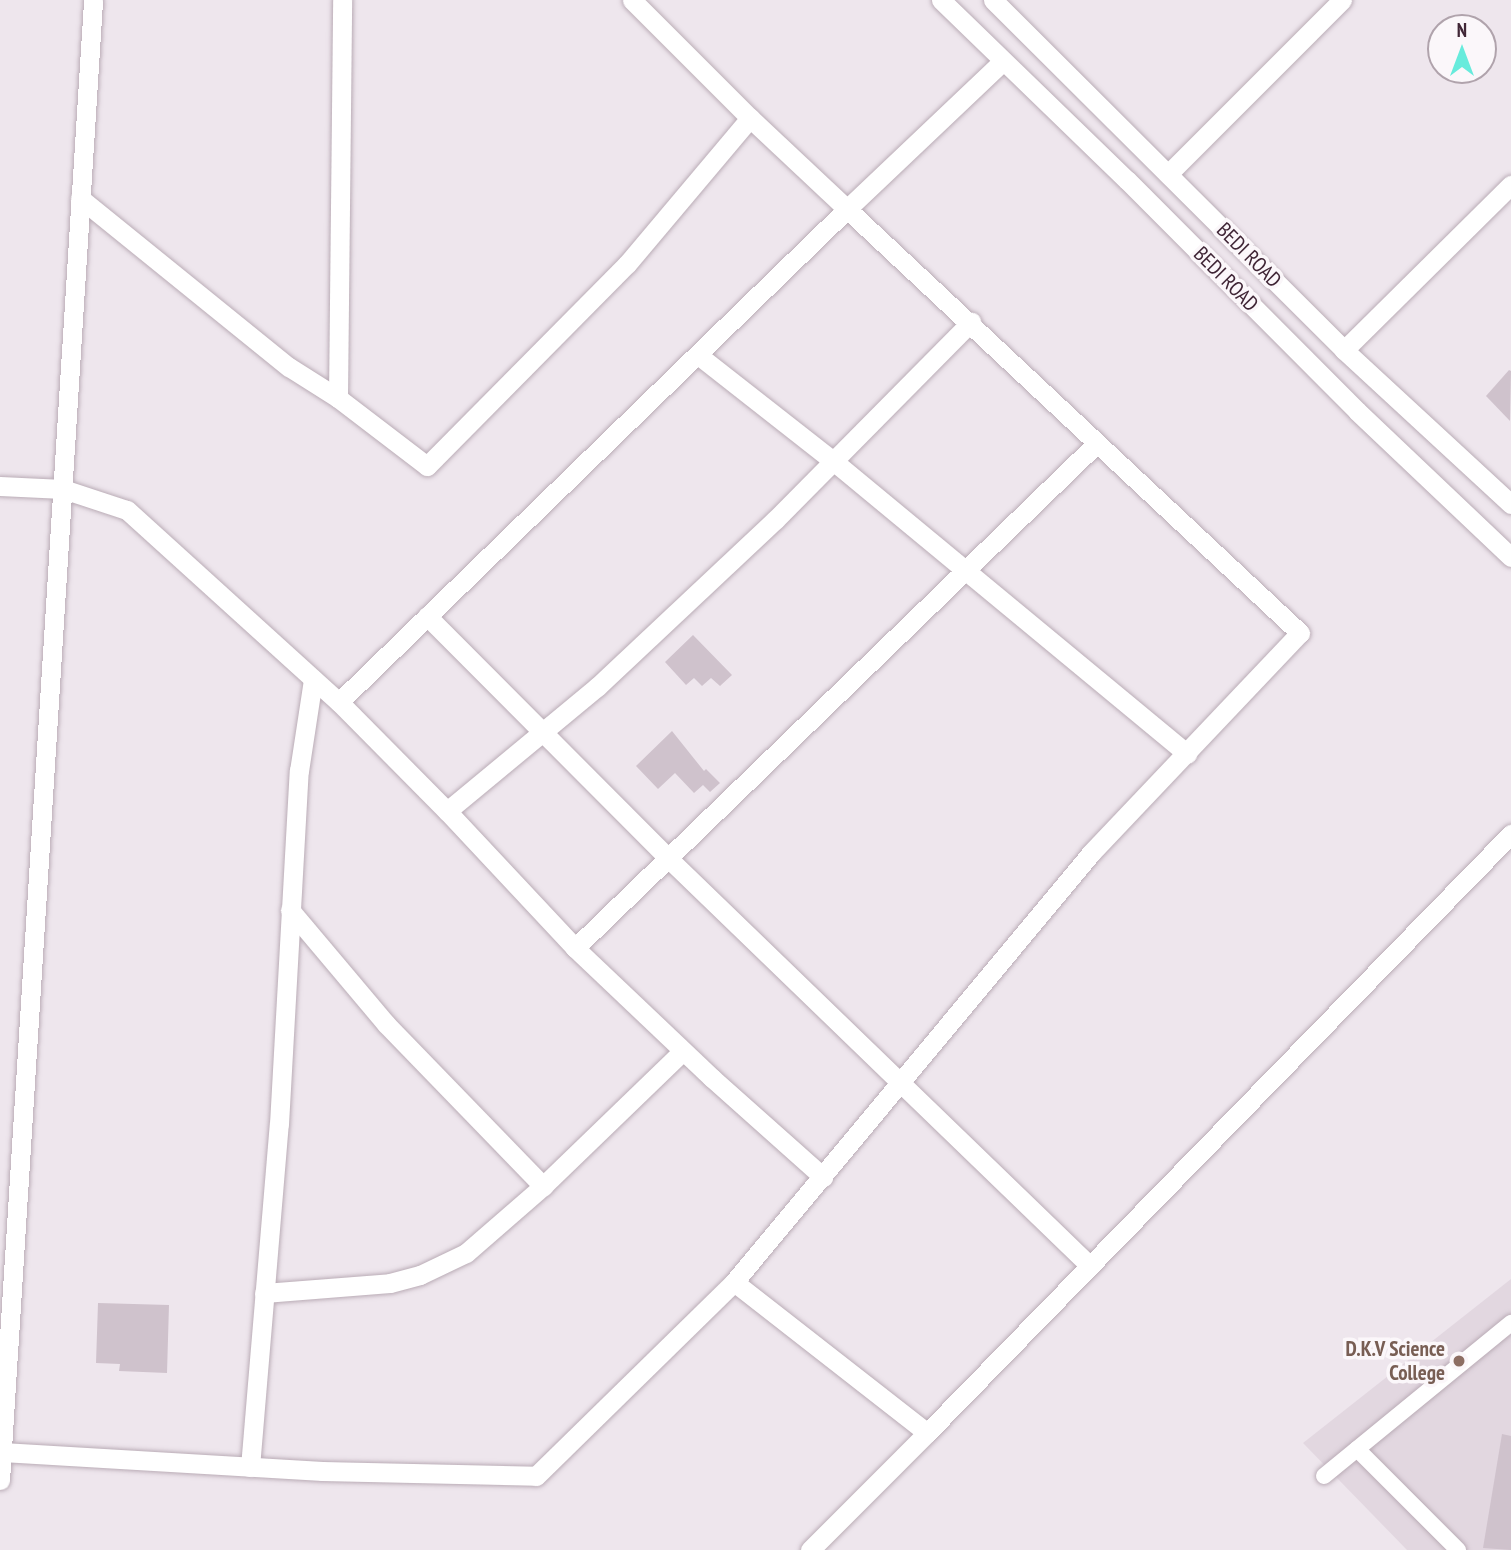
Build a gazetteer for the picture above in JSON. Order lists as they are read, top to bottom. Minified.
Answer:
{"streets":{"street":["BEDI ROAD"]},"places":["D.K.V Science College"],"north":"top"}
